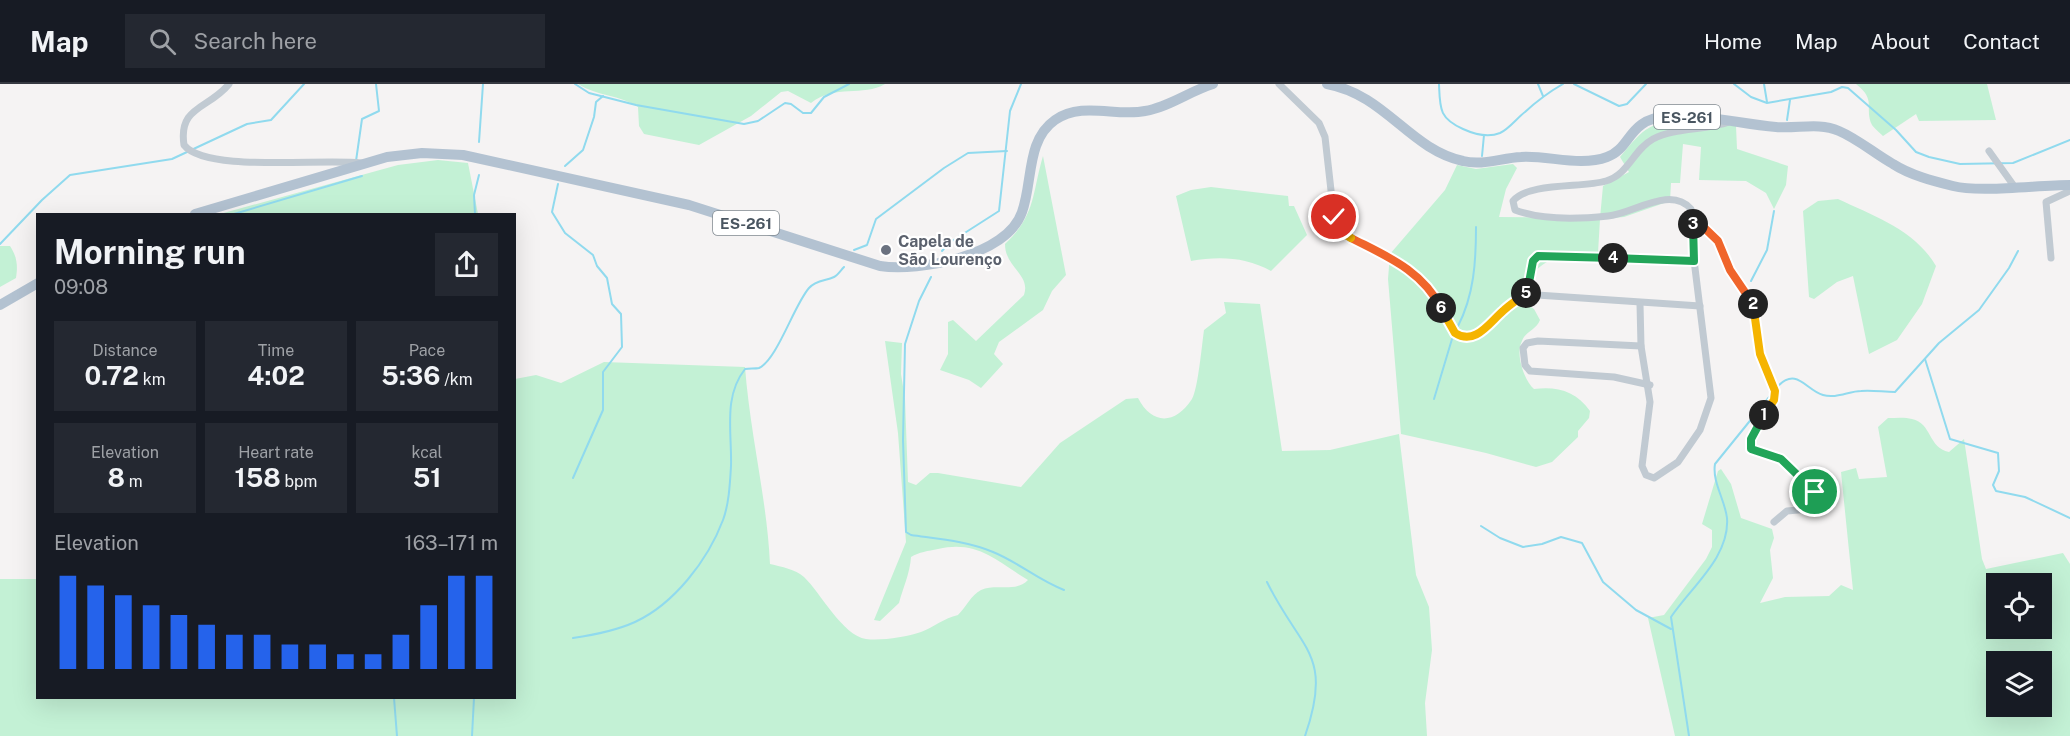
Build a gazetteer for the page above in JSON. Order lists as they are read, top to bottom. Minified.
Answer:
{"streets":{"main road":["ES-261"]},"places":["Capela de São Lourenço"],"page":{"header":"Map","search":"Search here","nav":["Home","Map","About","Contact"],"pins":["3","4","5","2","6","1"],"heading":["Morning run","09:08"],"stats":[["Distance","0.72 km"],["Time","4:02"],["Pace","5:36 /km"],["Elevation","8 m"],["Heart rate","158 bpm"],["kcal","51"]],"chart":["Elevation","163–171 m"]}}
